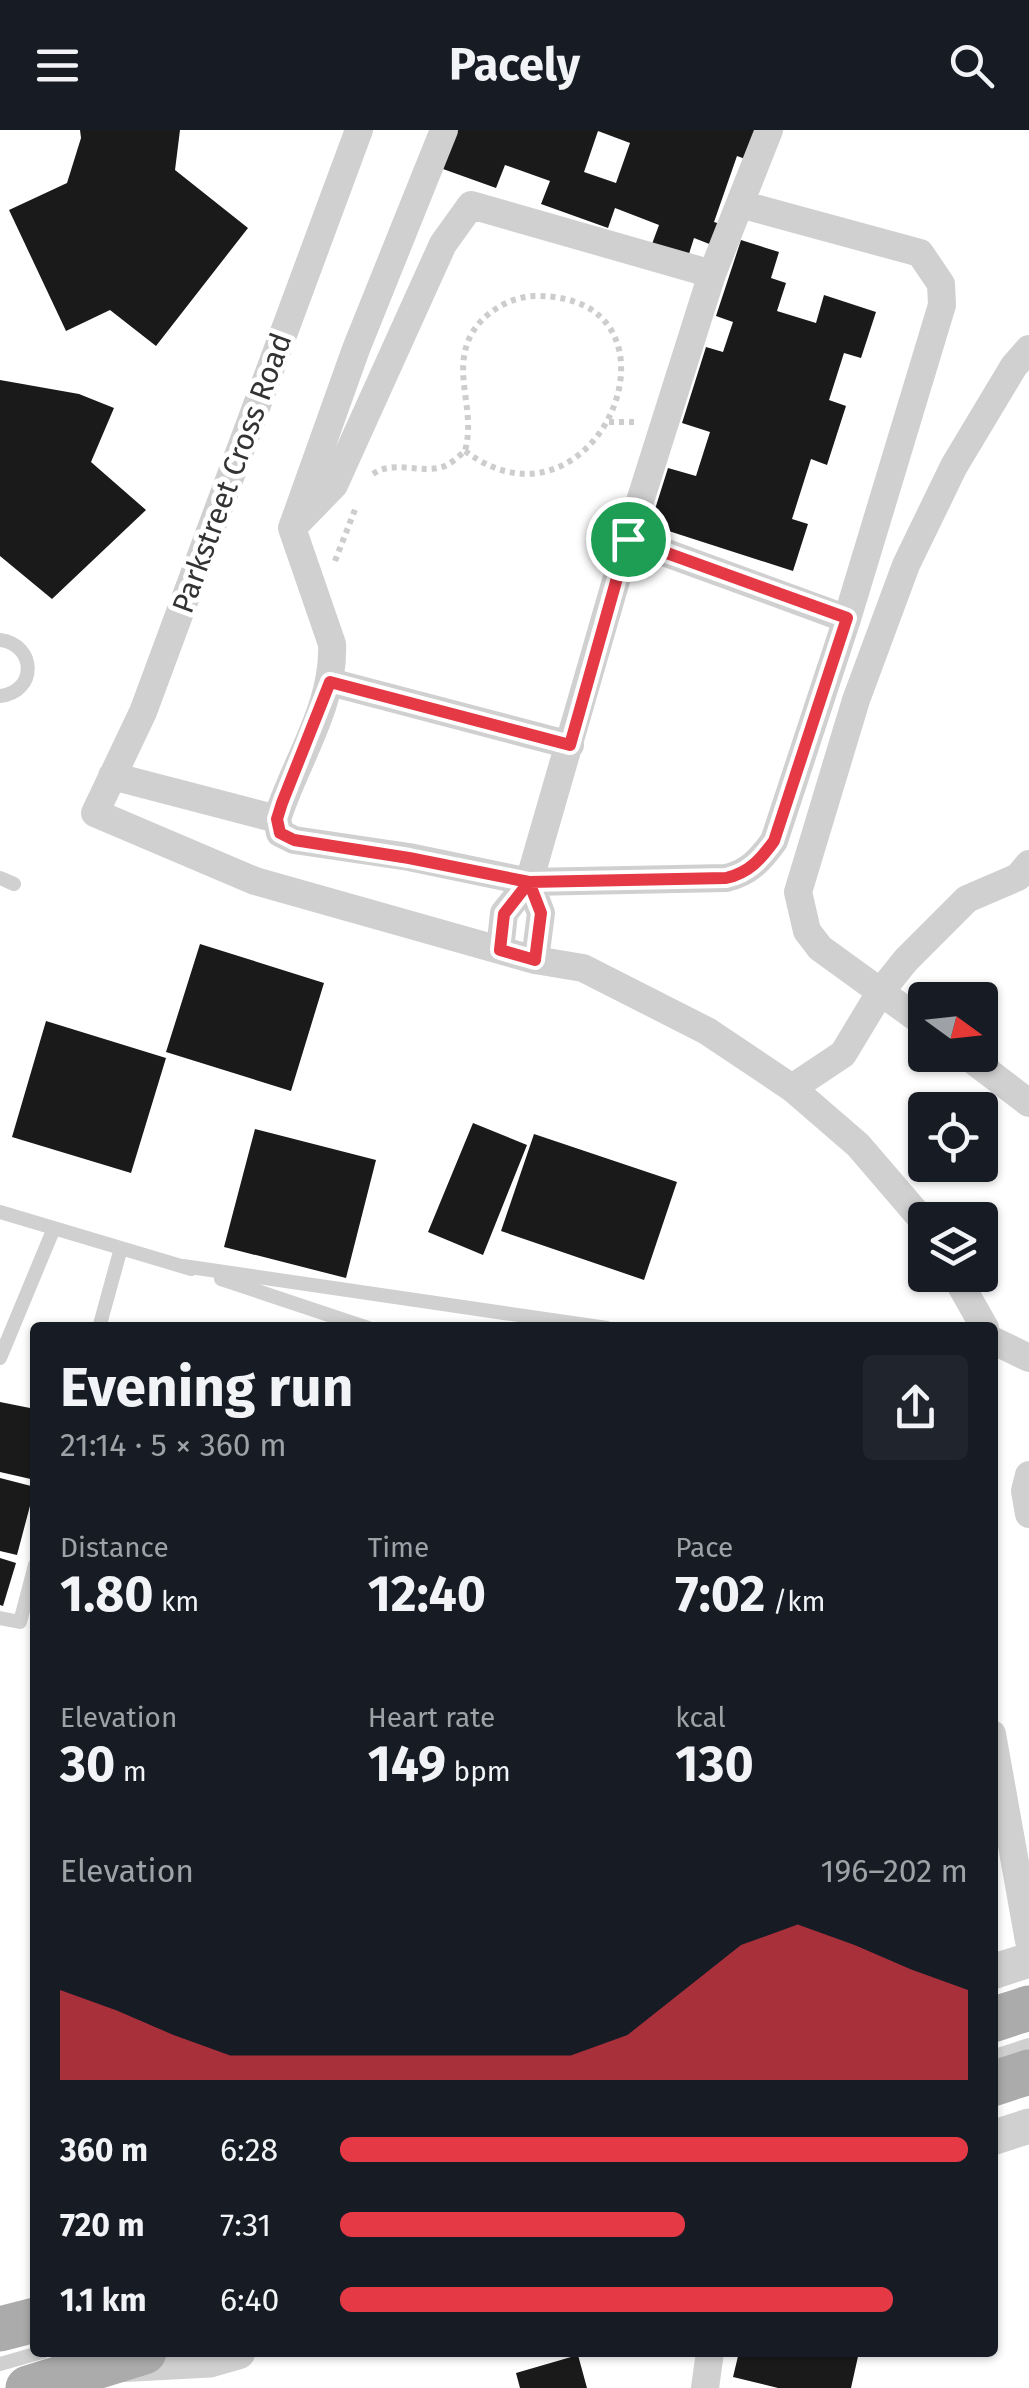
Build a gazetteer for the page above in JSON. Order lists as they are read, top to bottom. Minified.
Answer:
{"streets":{"street":["Parkstreet Cross Road"]},"north":"right","page":{"header":"Pacely","heading":["Evening run","21:14 · 5 × 360 m"],"stats":[["Distance","1.80 km"],["Time","12:40"],["Pace","7:02 /km"],["Elevation","30 m"],["Heart rate","149 bpm"],["kcal","130"]],"chart":["Elevation","196–202 m"],"list":[{"name":"360 m","note":"6:28"},{"name":"720 m","note":"7:31"},{"name":"1.1 km","note":"6:40"}]}}
